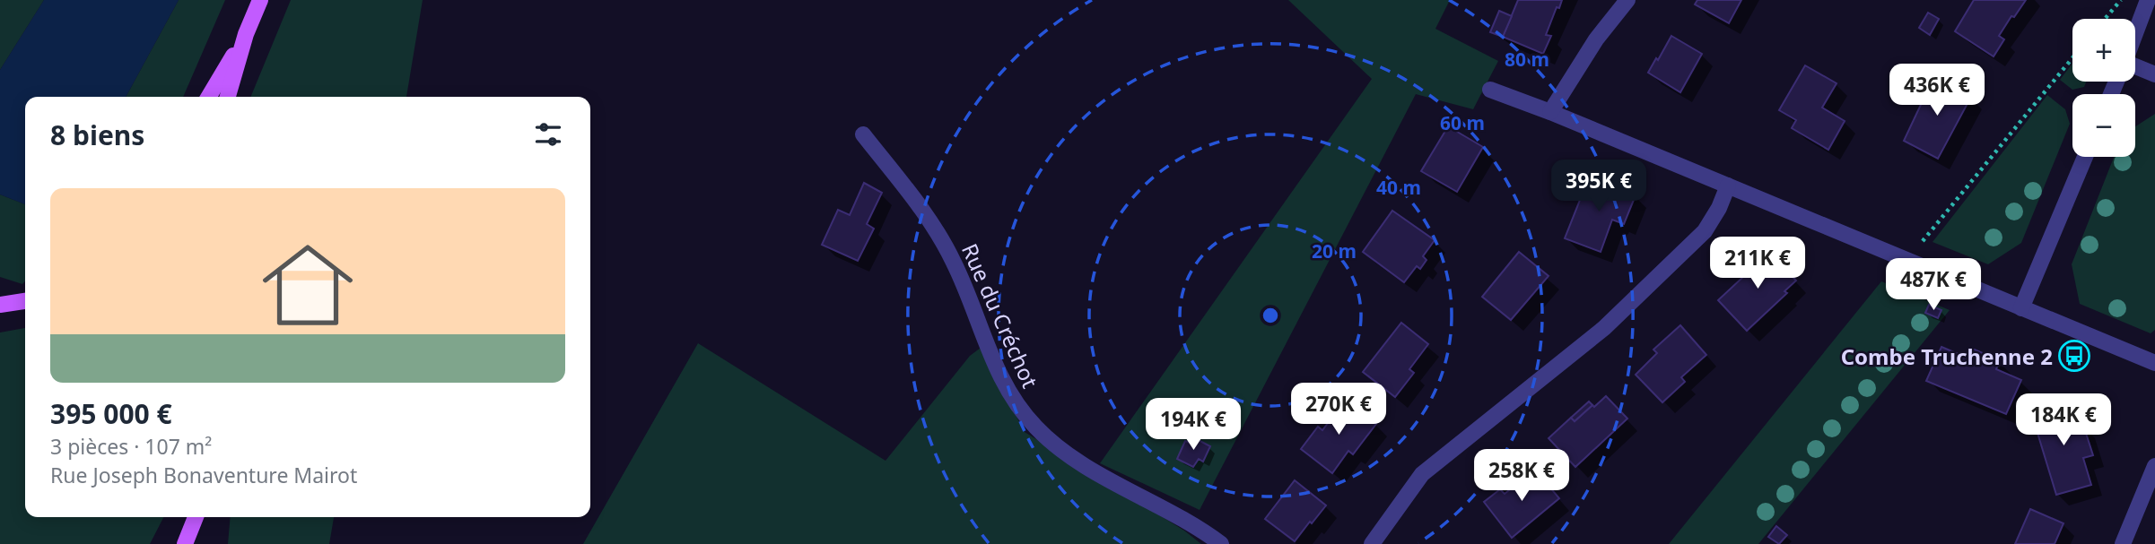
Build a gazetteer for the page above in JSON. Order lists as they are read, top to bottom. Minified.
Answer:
{"streets":{"street":["Rue du Créchot"]},"places":{"bus stop":["Combe Truchenne 2"]},"page":{"map_buttons":["+","−"],"price":["436K €","395K €","211K €","487K €","270K €","184K €","194K €","258K €"],"heading":"8 biens","list":[{"name":"395 000 €","note":"3 pièces · 107 m² · Rue Joseph Bonaventure Mairot"}]},"rings":["80 m","60 m","40 m","20 m"]}
